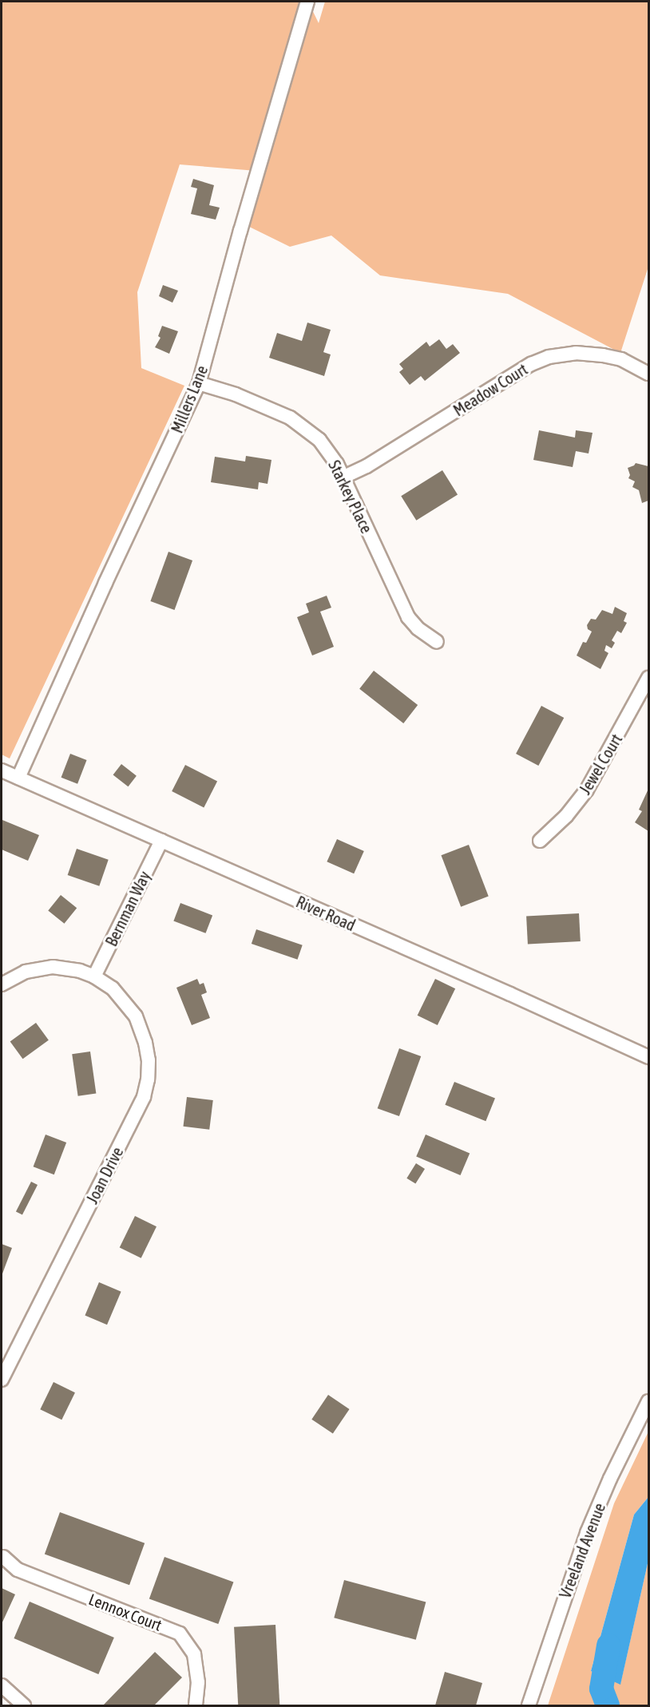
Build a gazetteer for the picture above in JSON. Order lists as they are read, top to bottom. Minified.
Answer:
{"streets":{"street":["Meadow Court","Millers Lane","Starkey Place","Jewel Court","Bernman Way","River Road","Joan Drive","Vreeland Avenue","Lennox Court"]},"crossings":[["Meadow Court","Starkey Place"],["Millers Lane","Starkey Place"],["Millers Lane","River Road"],["Bernman Way","River Road"],["Bernman Way","Joan Drive"]]}
